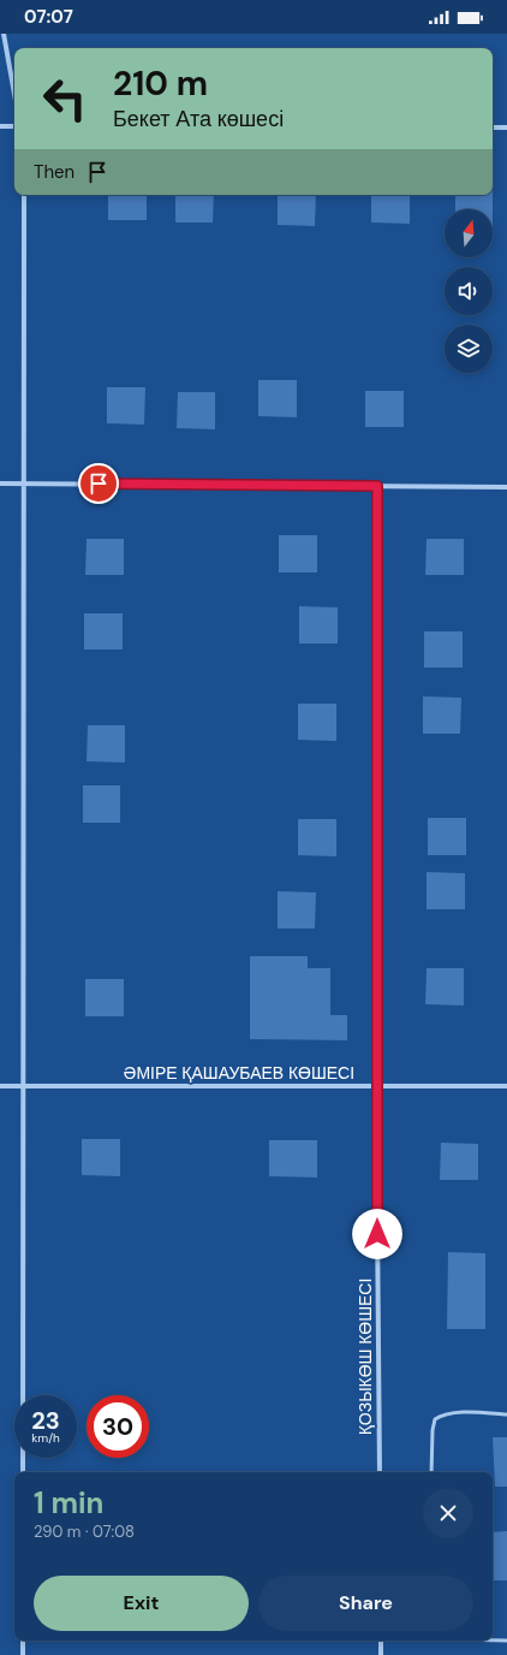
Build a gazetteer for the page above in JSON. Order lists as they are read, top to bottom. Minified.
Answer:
{"streets":{"street":["ӘМІРЕ ҚАШАУБАЕВ КӨШЕСІ","ҚОЗЫКӨШ КӨШЕСІ"]},"crossings":[["ӘМІРЕ ҚАШАУБАЕВ КӨШЕСІ","ҚОЗЫКӨШ КӨШЕСІ"]],"north":"top","page":{"status":"07:07","turn":["210 m","Бекет Ата көшесі"],"then":"Then","speed":"23 km/h","limit":"30","heading":["1 min","290 m · 07:08"],"buttons":["Exit","Share"]}}
